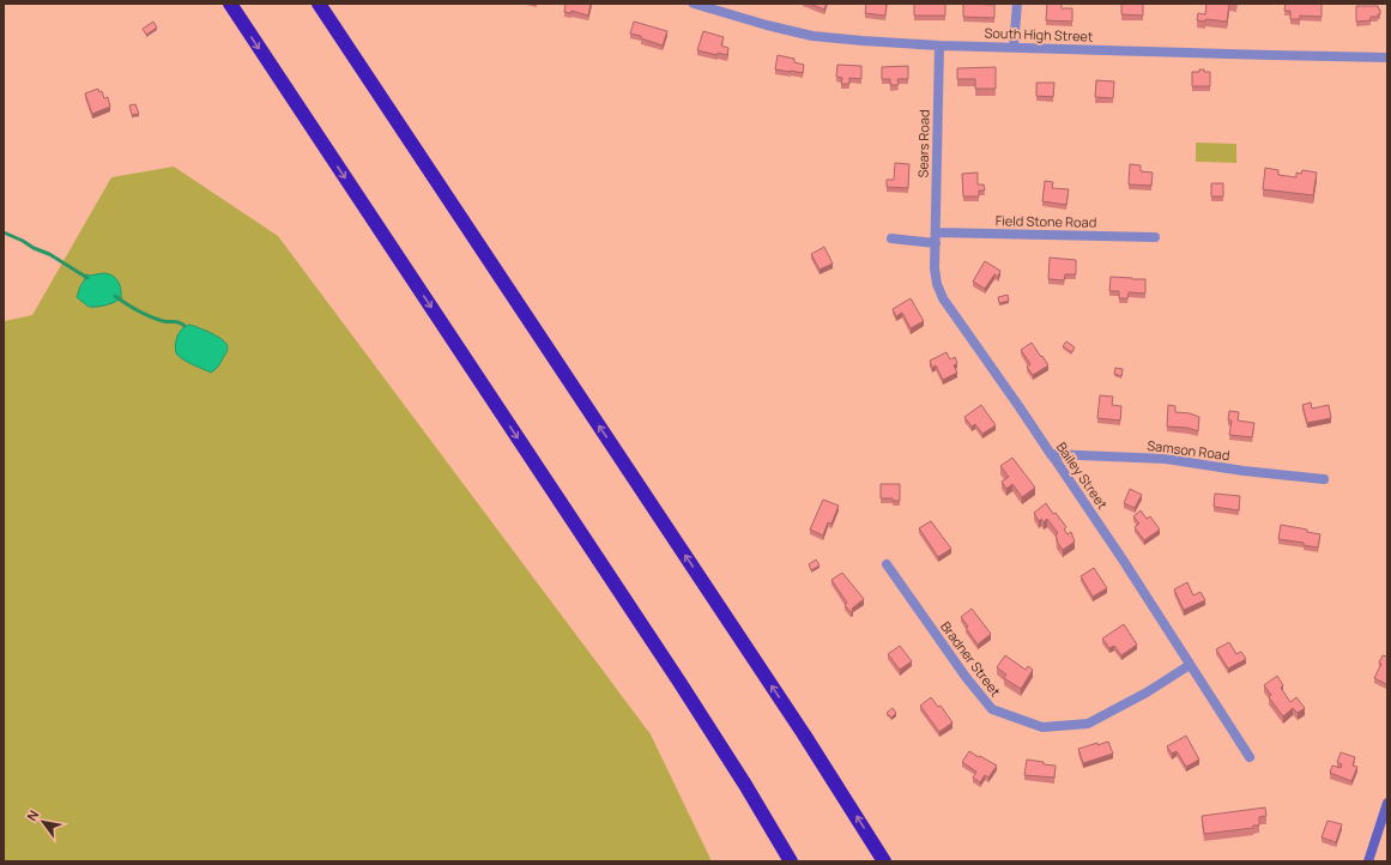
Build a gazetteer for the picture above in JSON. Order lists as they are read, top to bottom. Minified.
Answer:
{"streets":{"street":["South High Street","Sears Road","Field Stone Road","Samson Road","Bailey Street","Bradner Street"]},"crossings":[["South High Street","Sears Road"],["Sears Road","Field Stone Road"],["Sears Road","Bailey Street"],["Samson Road","Bailey Street"],["Bailey Street","Bradner Street"]],"north":"top left"}
